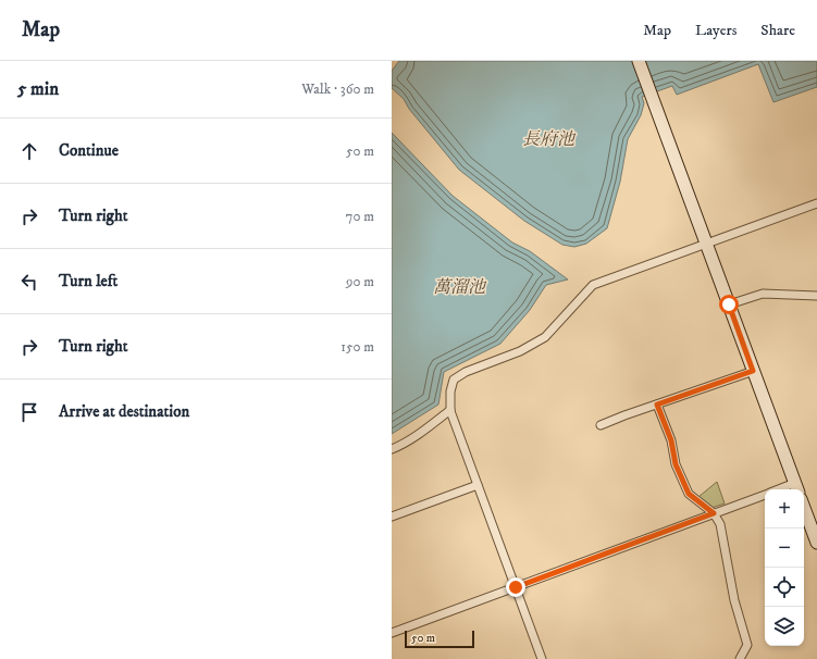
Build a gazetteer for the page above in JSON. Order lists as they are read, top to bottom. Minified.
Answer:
{"water":["長府池","萬溜池"],"scale_bar":"50 m","page":{"header":"Map","nav":["Map","Layers","Share"],"heading":["5 min","Walk · 360 m"],"list":[["Continue","50 m"],["Turn right","70 m"],["Turn left","90 m"],["Turn right","150 m"],"Arrive at destination"],"map_buttons":["+","−"],"scale":"50 m"}}
